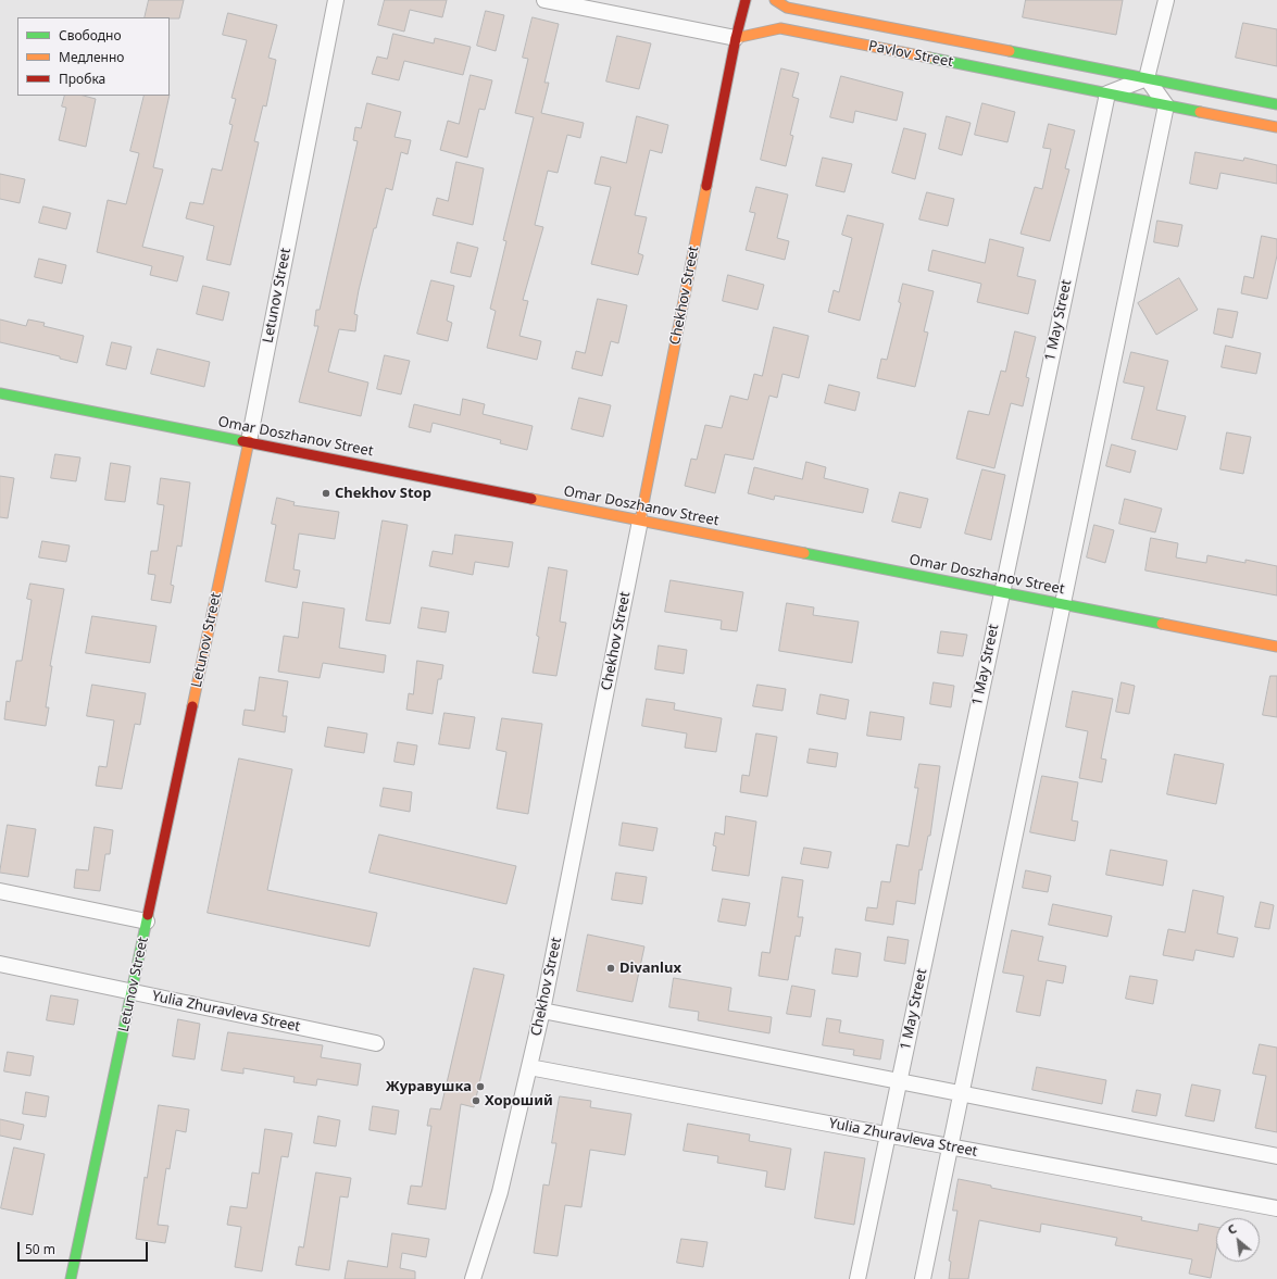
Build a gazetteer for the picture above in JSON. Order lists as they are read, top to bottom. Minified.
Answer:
{"streets":{"street":["Pavlov Street","Letunov Street","Chekhov Street","1 May Street","Omar Doszhanov Street","Yulia Zhuravleva Street"]},"crossings":[["Pavlov Street","Chekhov Street"],["Pavlov Street","1 May Street"],["Letunov Street","Omar Doszhanov Street"],["Letunov Street","Yulia Zhuravleva Street"],["Chekhov Street","Omar Doszhanov Street"],["Chekhov Street","Yulia Zhuravleva Street"],["1 May Street","Omar Doszhanov Street"],["1 May Street","Yulia Zhuravleva Street"]],"places":["Chekhov Stop","Divanlux","Журавушка","Хороший"],"legend":["Свободно","Медленно","Пробка"],"scale_bar":"50 m","north":"top left"}
